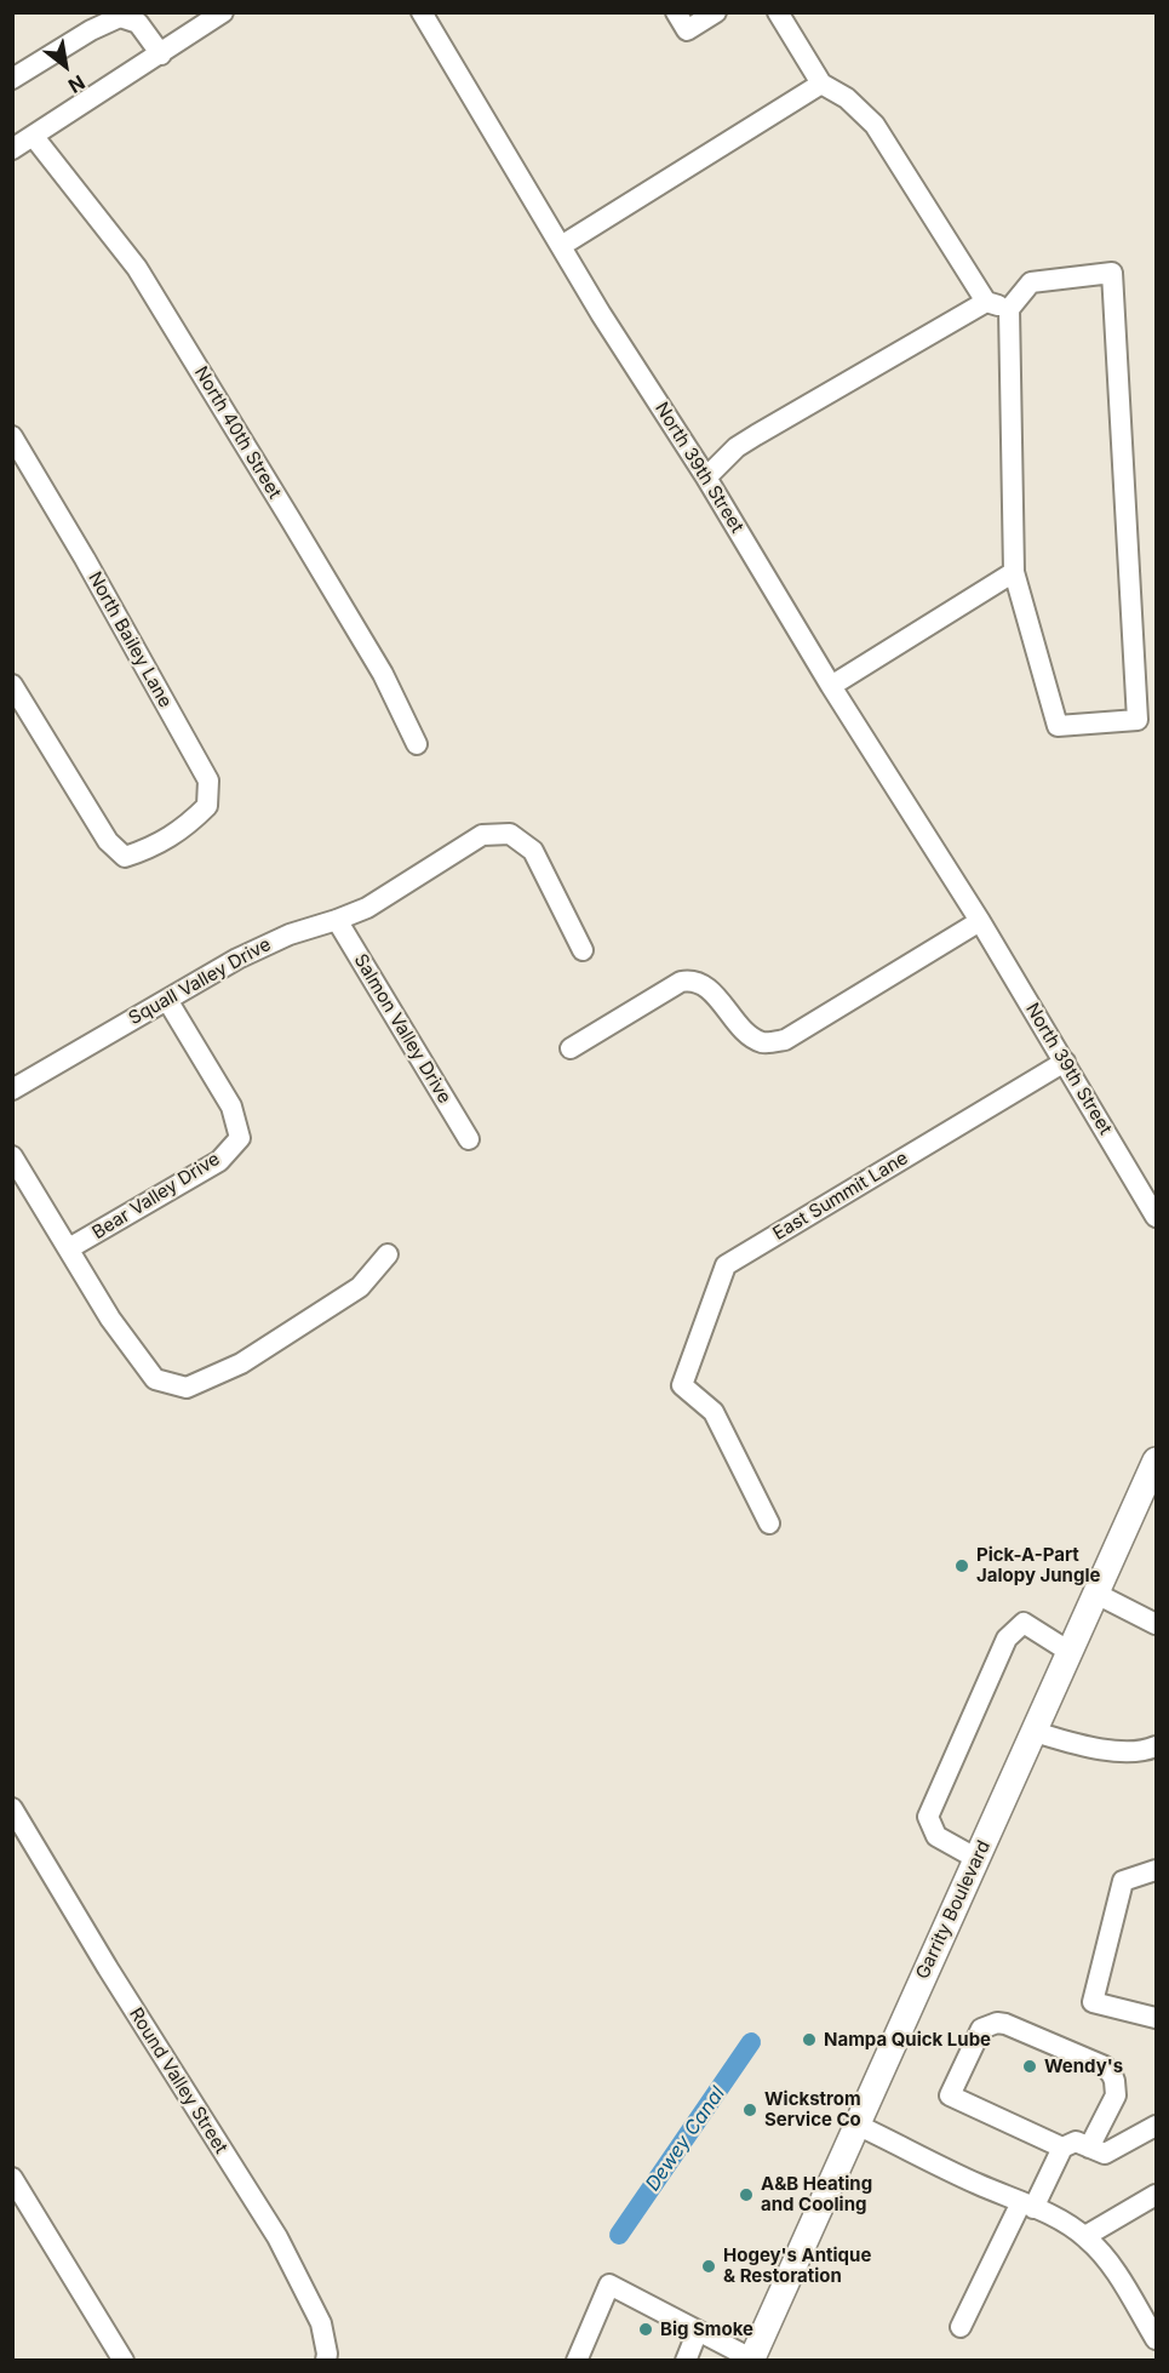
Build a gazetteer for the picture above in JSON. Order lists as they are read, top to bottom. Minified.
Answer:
{"streets":{"main road":["Garrity Boulevard"],"street":["North 40th Street","North 39th Street","North Bailey Lane","Squall Valley Drive","Salmon Valley Drive","Bear Valley Drive","East Summit Lane","Round Valley Street"]},"crossings":[["North 39th Street","East Summit Lane"],["Squall Valley Drive","Salmon Valley Drive"],["Squall Valley Drive","Bear Valley Drive"]],"water":["Dewey Canal"],"places":["Pick-A-Part Jalopy Jungle","Nampa Quick Lube","Wendy's","Wickstrom Service Co","A&B Heating and Cooling","Hogey's Antique & Restoration","Big Smoke"],"north":"bottom right"}
